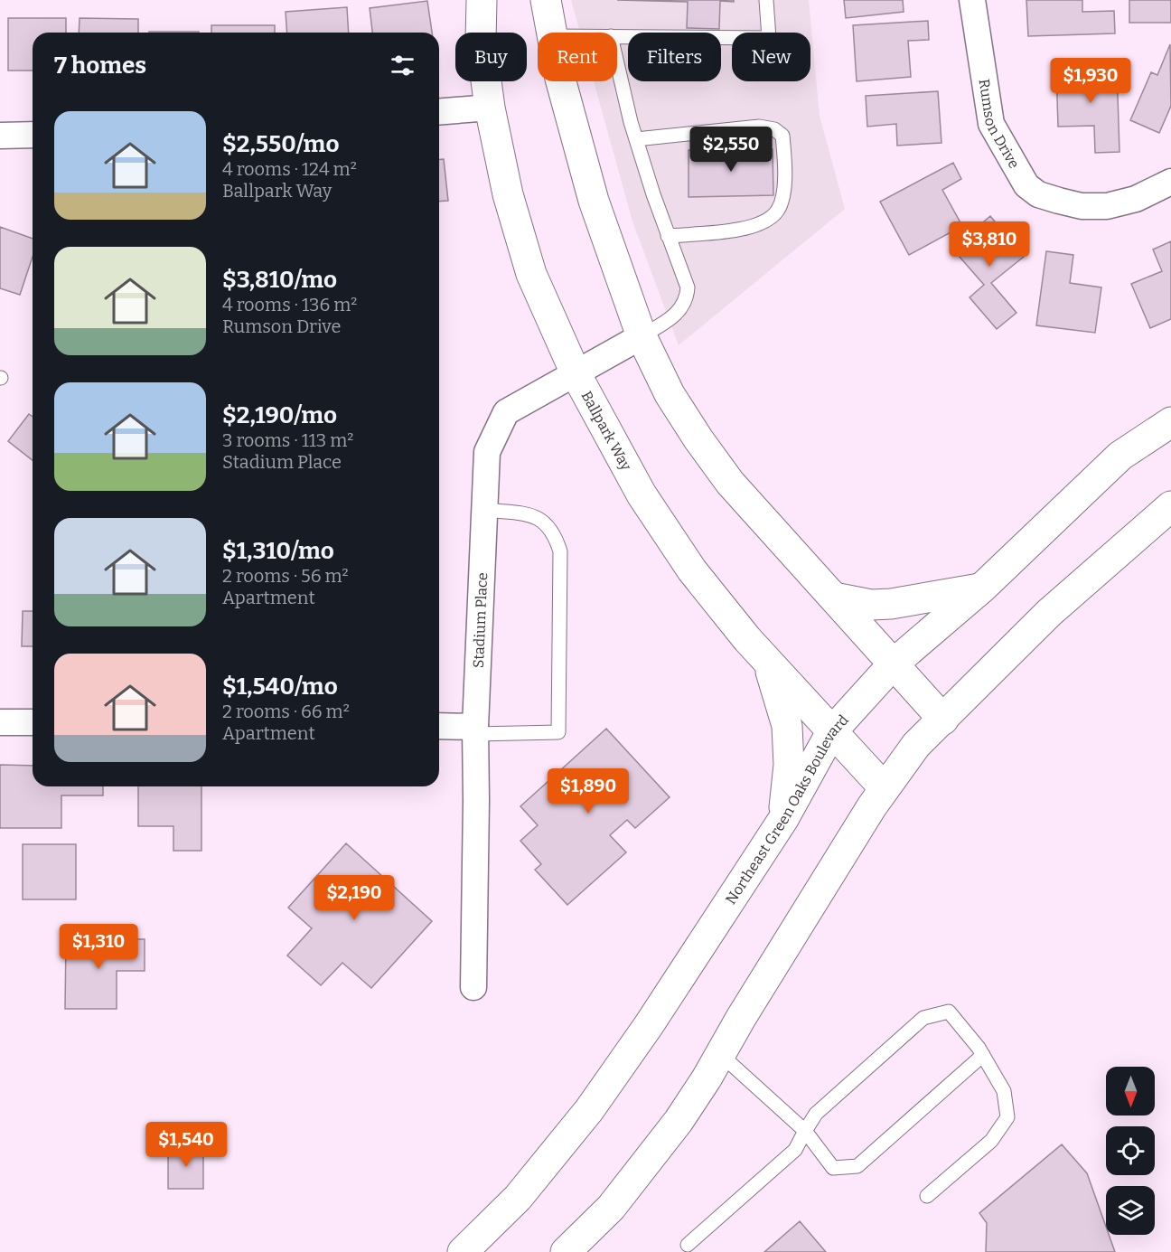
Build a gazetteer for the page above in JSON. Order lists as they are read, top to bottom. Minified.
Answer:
{"streets":{"main road":["Ballpark Way","Northeast Green Oaks Boulevard"],"street":["Rumson Drive","Stadium Place"]},"crossings":[["Ballpark Way","Stadium Place"],["Ballpark Way","Northeast Green Oaks Boulevard"]],"north":"bottom","page":{"chip":["Buy","Rent","Filters","New"],"heading":"7 homes","price":["$1,930","$2,550","$3,810","$1,890","$2,190","$1,310","$1,540"],"list":[{"name":"$2,550/mo","note":"4 rooms · 124 m² · Ballpark Way"},{"name":"$3,810/mo","note":"4 rooms · 136 m² · Rumson Drive"},{"name":"$2,190/mo","note":"3 rooms · 113 m² · Stadium Place"},{"name":"$1,310/mo","note":"2 rooms · 56 m² · Apartment"},{"name":"$1,540/mo","note":"2 rooms · 66 m² · Apartment"}]}}
